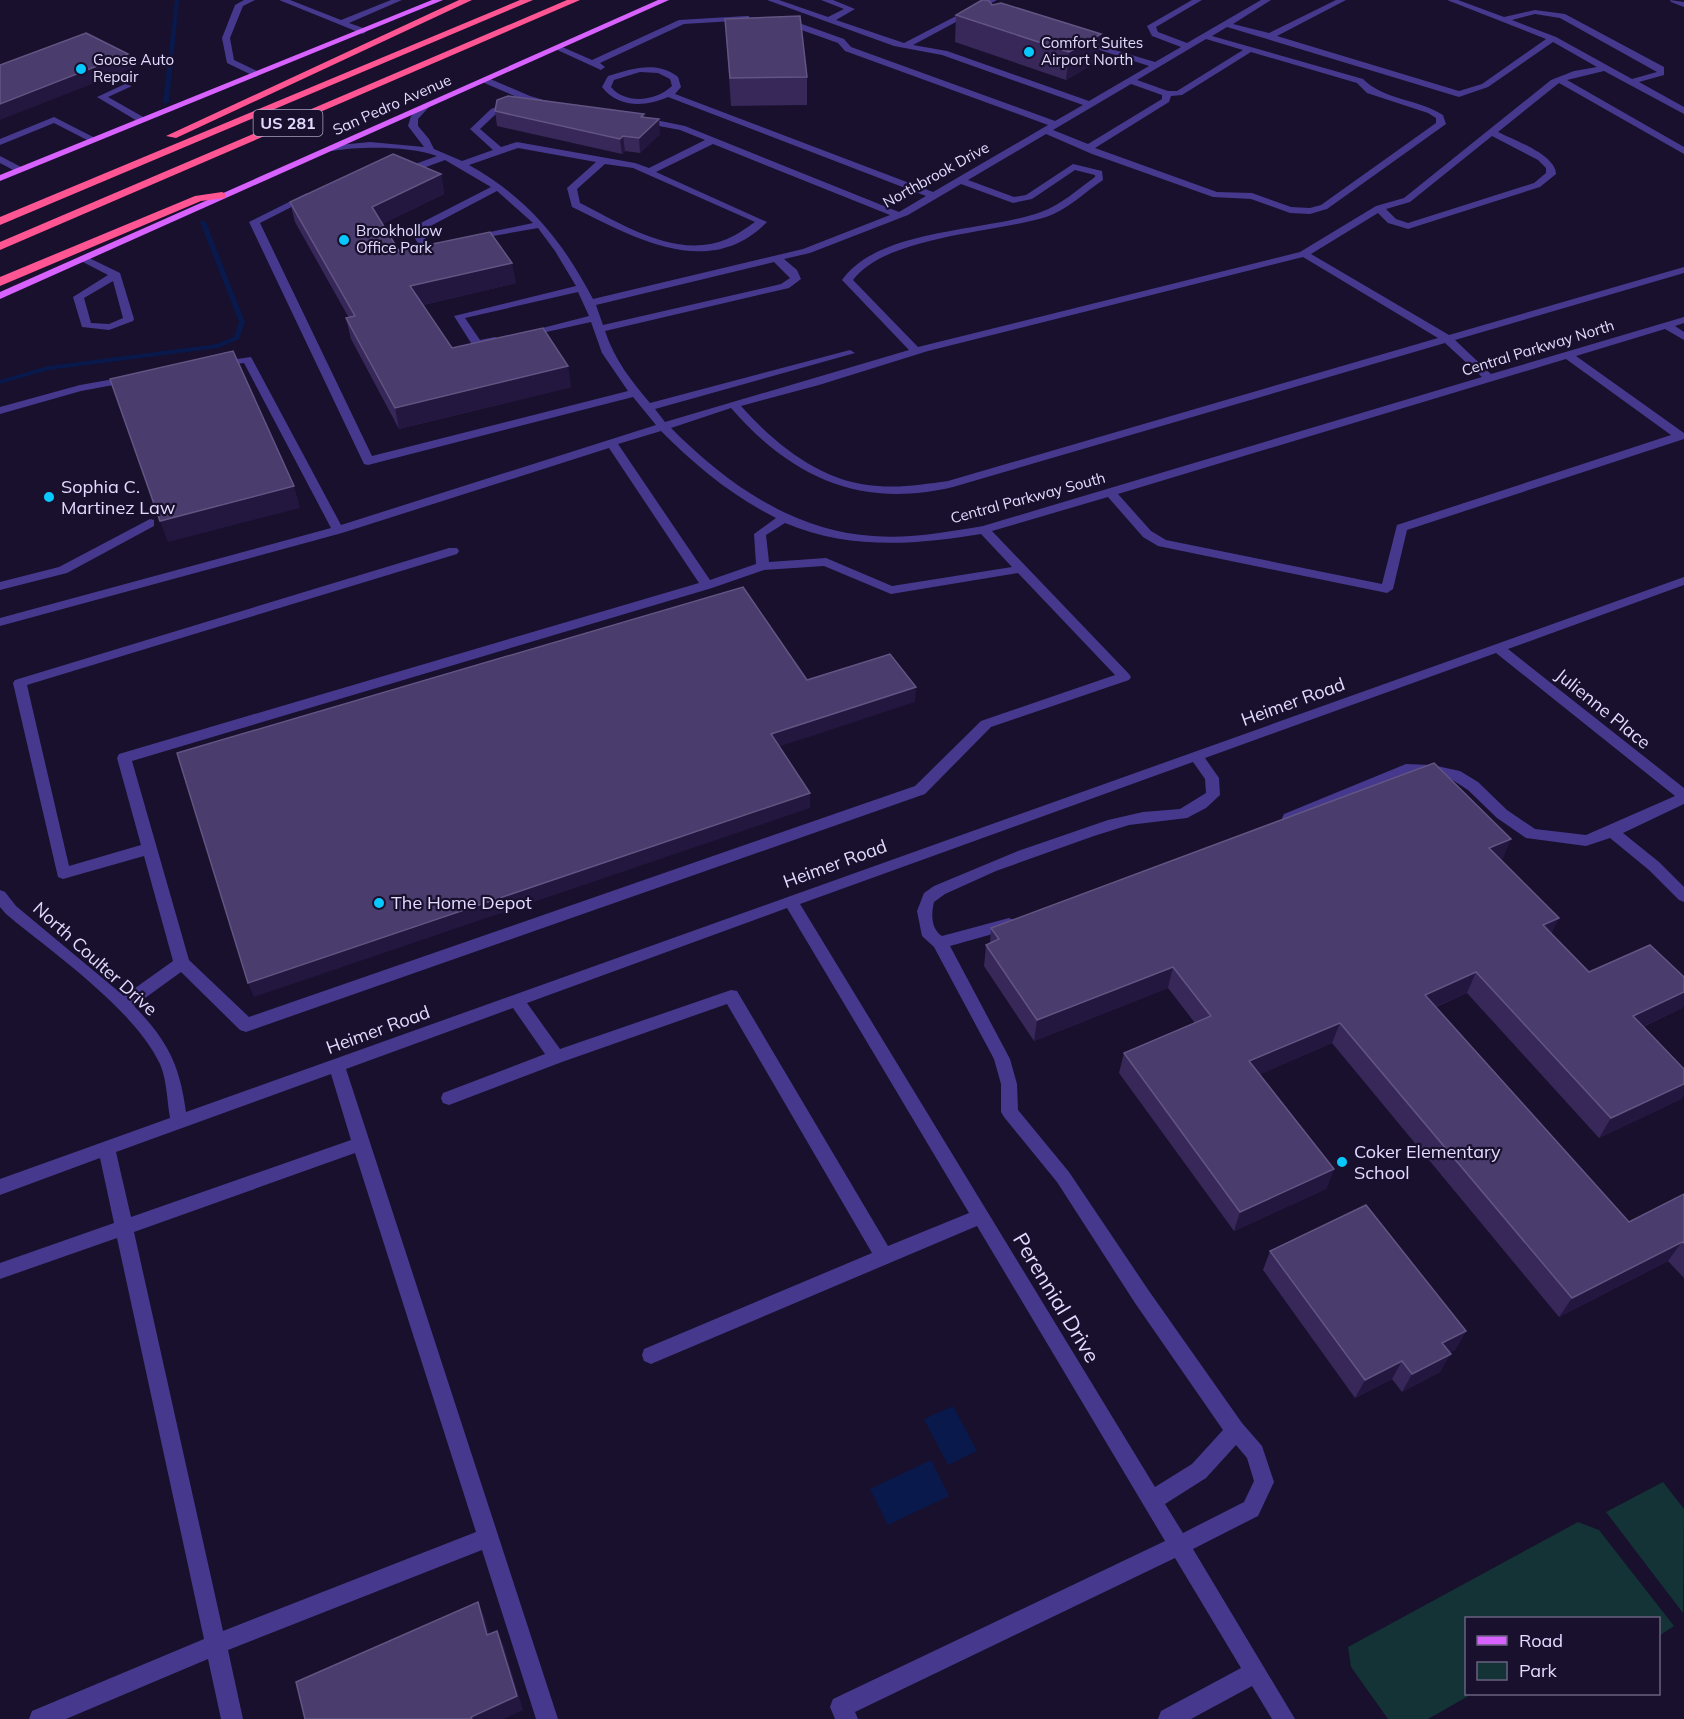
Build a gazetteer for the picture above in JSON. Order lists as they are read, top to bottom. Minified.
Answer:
{"streets":{"highway":["US 281"],"main road":["San Pedro Avenue"],"street":["Northbrook Drive","Central Parkway North","Central Parkway South","Heimer Road","Julienne Place","North Coulter Drive","Perennial Drive"]},"crossings":[["San Pedro Avenue","Central Parkway South"],["Northbrook Drive","Central Parkway South"],["Central Parkway North","Central Parkway South"],["Heimer Road","Julienne Place"],["Heimer Road","North Coulter Drive"],["Heimer Road","Perennial Drive"]],"places":["Comfort Suites Airport North","Goose Auto Repair","Brookhollow Office Park","Sophia C. Martinez Law","The Home Depot","Coker Elementary School"],"legend":["Road","Park"]}
